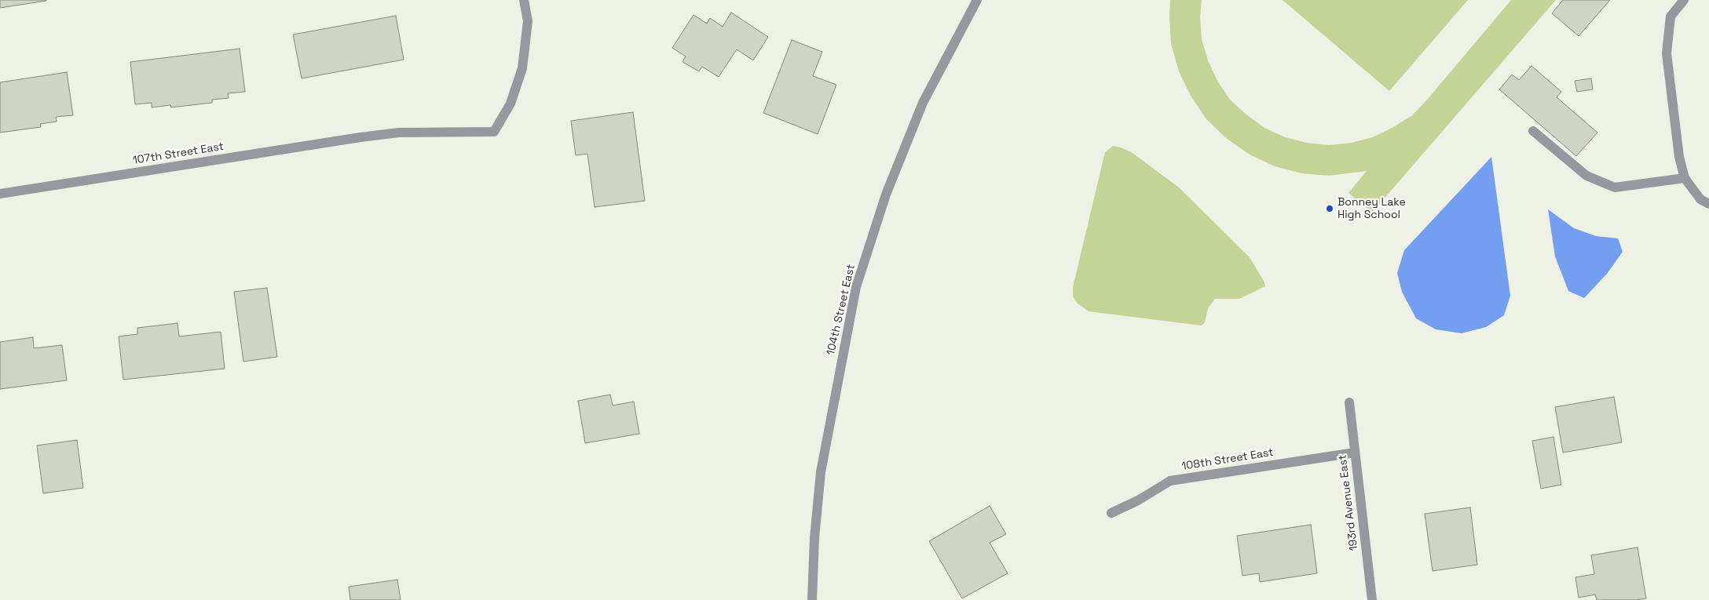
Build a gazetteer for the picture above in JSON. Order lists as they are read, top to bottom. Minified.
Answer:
{"streets":{"street":["107th Street East","104th Street East","108th Street East","193rd Avenue East"]},"crossings":[["108th Street East","193rd Avenue East"]],"places":["Bonney Lake High School"]}
